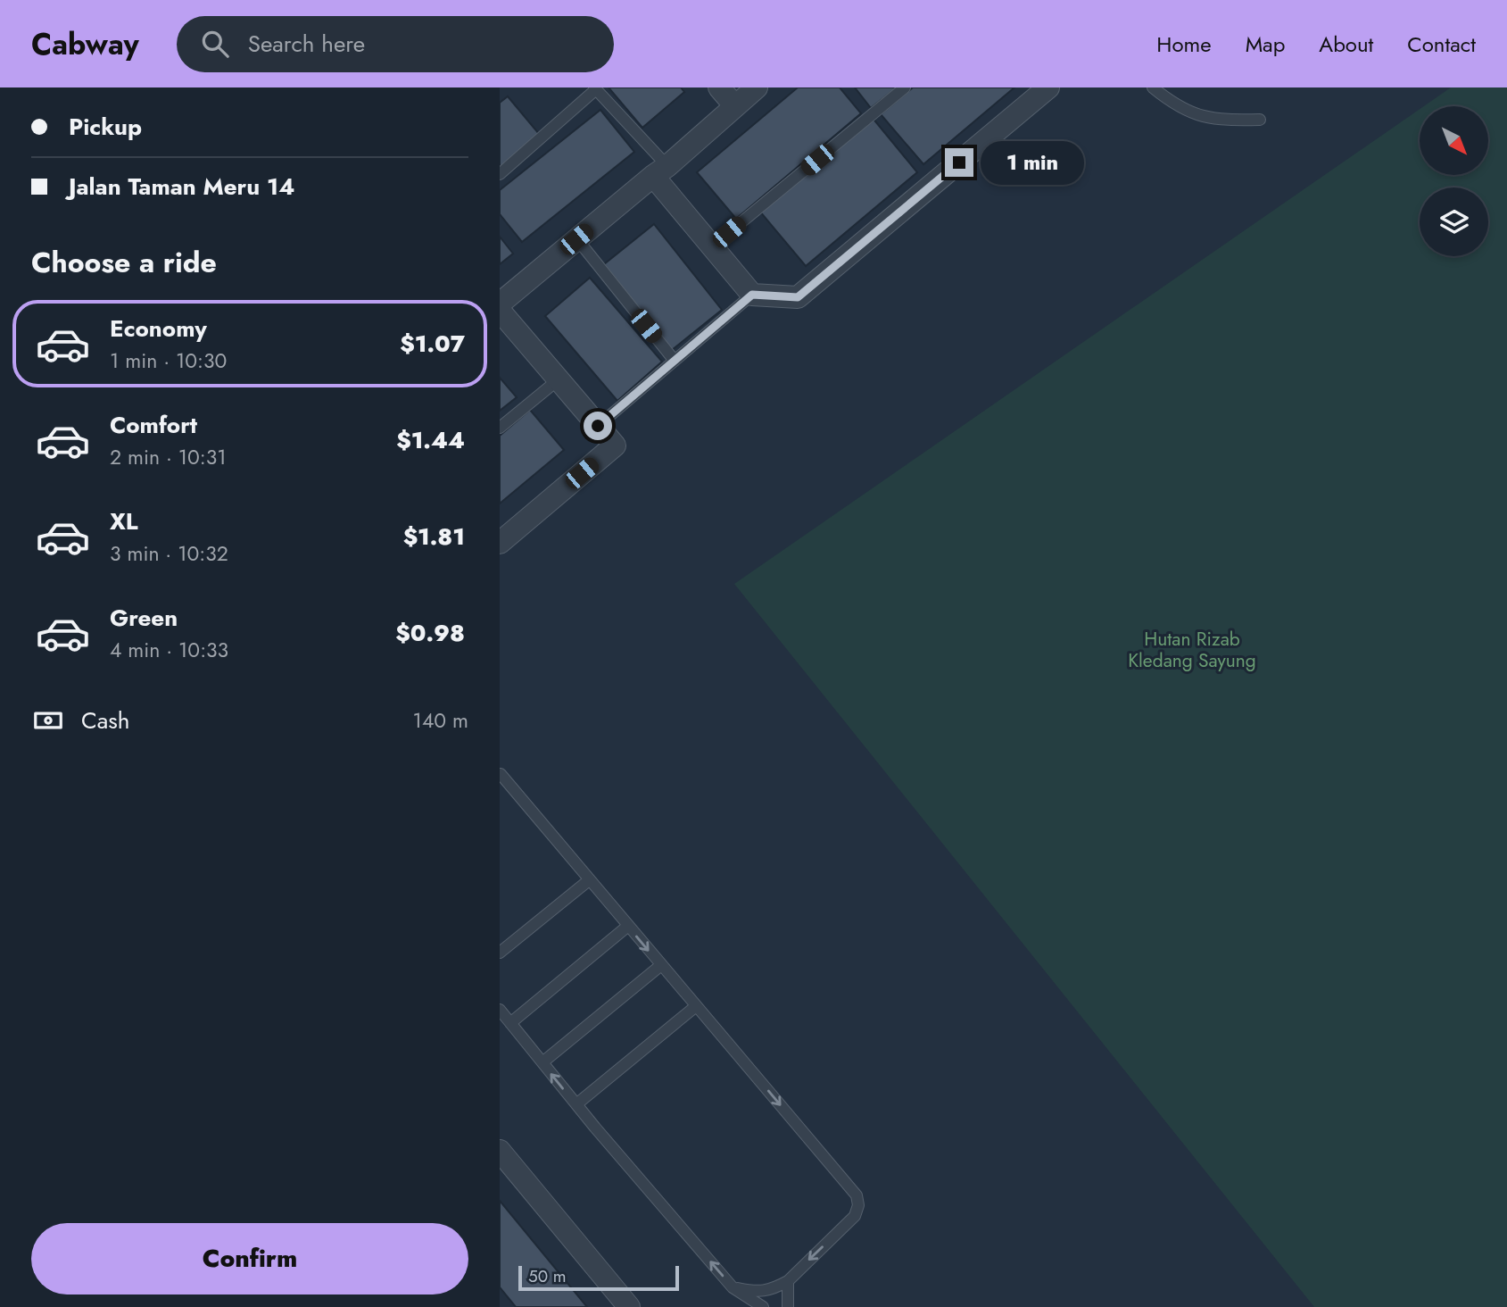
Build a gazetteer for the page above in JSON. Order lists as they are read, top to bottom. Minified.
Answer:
{"parks":["Hutan Rizab Kledang Sayung"],"scale_bar":"50 m","north":"bottom right","page":{"header":"Cabway","search":"Search here","nav":["Home","Map","About","Contact"],"banner":["Pickup","Jalan Taman Meru 14"],"bubble":"1 min","heading":"Choose a ride","list":[{"name":"Economy","note":"1 min · 10:30","value":"$1.07"},{"name":"Comfort","note":"2 min · 10:31","value":"$1.44"},{"name":"XL","note":"3 min · 10:32","value":"$1.81"},{"name":"Green","note":"4 min · 10:33","value":"$0.98"}],"pay":["Cash","140 m"],"buttons":"Confirm","scale":"50 m"}}
